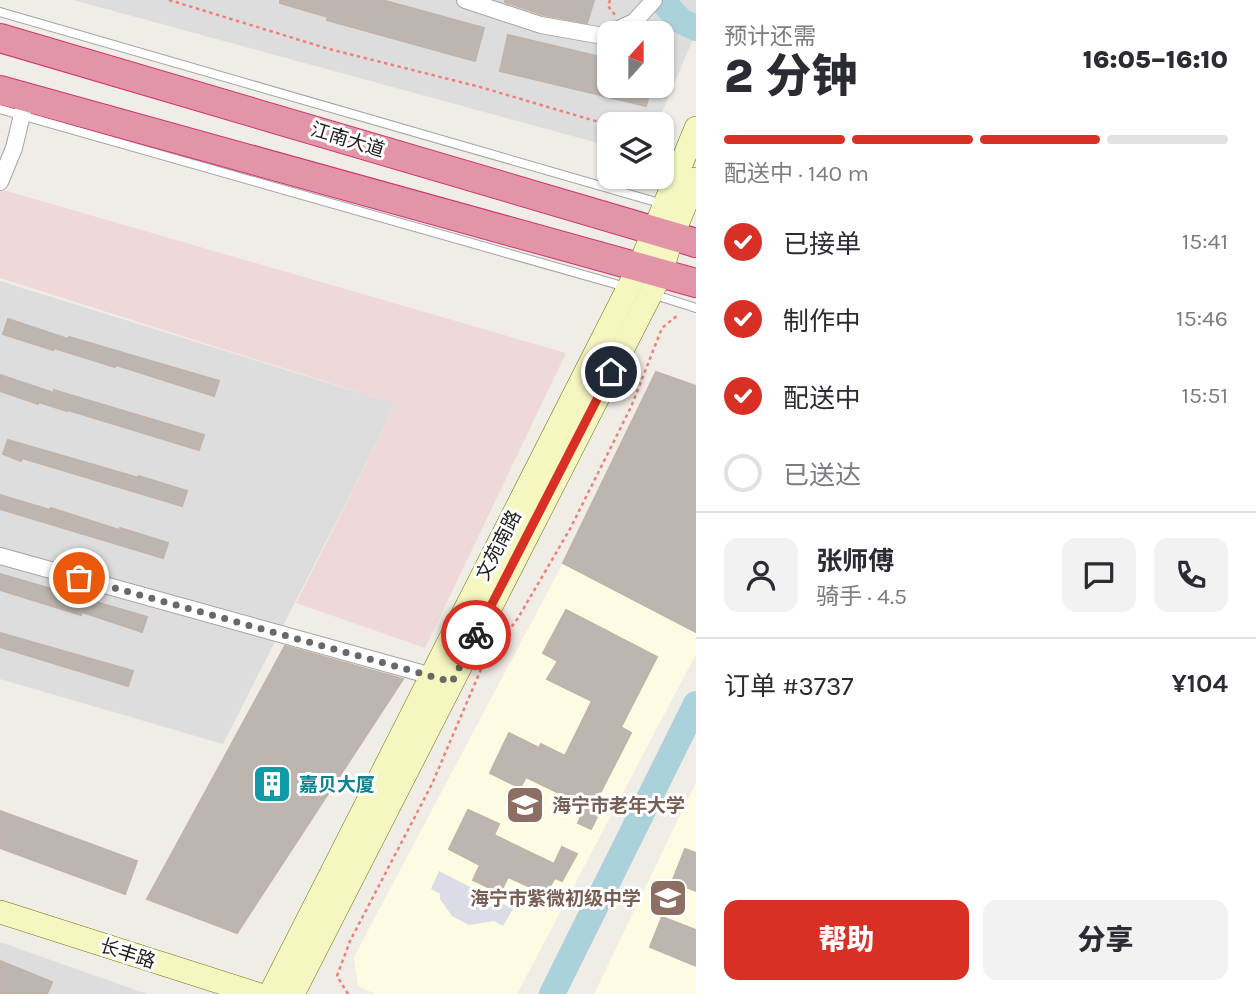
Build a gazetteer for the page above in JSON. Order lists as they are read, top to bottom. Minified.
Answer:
{"streets":{"highway":["江南大道"],"main road":["文苑南路","长丰路"]},"crossings":[["江南大道","文苑南路"]],"places":{"building":["嘉贝大厦"],"school or university":["海宁市老年大学","海宁市紫微初级中学"]},"north":"top","page":{"heading":["2 分钟","预计还需","16:05–16:10"],"panel":["张师傅","骑手 · 4.5","订单 #3737","¥104"],"bar":"配送中 · 140 m","list":[["已接单","15:41"],["制作中","15:46"],["配送中","15:51"],"已送达"],"buttons":["帮助","分享"]}}
